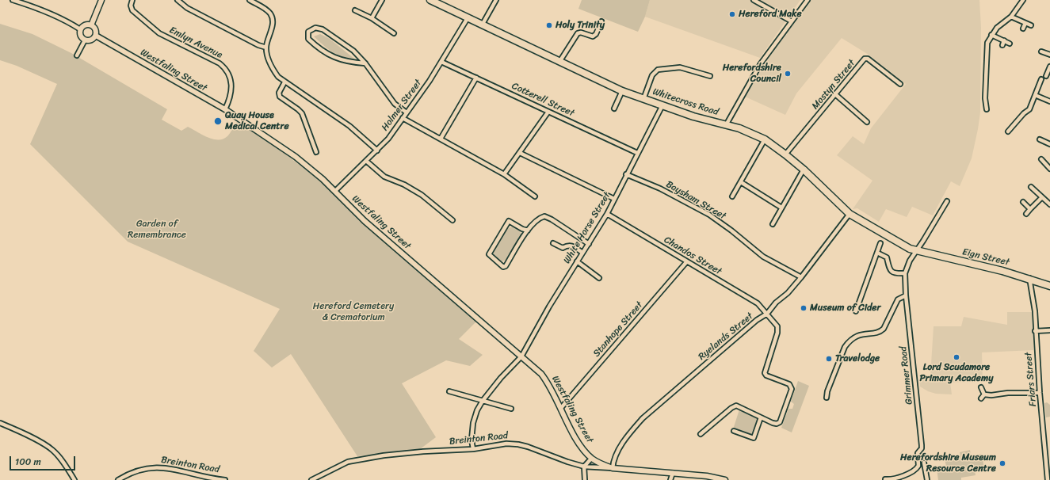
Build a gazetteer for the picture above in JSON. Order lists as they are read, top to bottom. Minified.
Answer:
{"streets":{"highway":["Whitecross Road","Eign Street"],"street":["Emlyn Avenue","Westfaling Street","Mostyn Street","Cotterell Street","Holmer Street","Baysham Street","White Horse Street","Chandos Street","Stanhope Street","Ryelands Street","Grimmer Road","Friars Street","Breinton Road"]},"crossings":[["Emlyn Avenue","Westfaling Street"],["Westfaling Street","Holmer Street"],["Westfaling Street","White Horse Street"],["Westfaling Street","Stanhope Street"],["Westfaling Street","Ryelands Street"],["Westfaling Street","Breinton Road"],["Mostyn Street","Whitecross Road"],["Cotterell Street","Holmer Street"],["Cotterell Street","White Horse Street"],["Whitecross Road","Holmer Street"],["Whitecross Road","White Horse Street"],["Whitecross Road","Eign Street"],["Whitecross Road","Ryelands Street"],["Whitecross Road","Grimmer Road"],["Baysham Street","White Horse Street"],["Baysham Street","Ryelands Street"],["White Horse Street","Chandos Street"],["White Horse Street","Breinton Road"],["Chandos Street","Stanhope Street"],["Chandos Street","Ryelands Street"],["Eign Street","Grimmer Road"],["Eign Street","Friars Street"],["Ryelands Street","Breinton Road"]],"parks":["Garden of Remembrance","Hereford Cemetery & Crematorium"],"places":["Hereford Make","Holy Trinity","Herefordshire Council","Quay House Medical Centre","Museum of Cider","Lord Scudamore Primary Academy","Travelodge","Herefordshire Museum Resource Centre"],"scale_bar":"100 m"}
